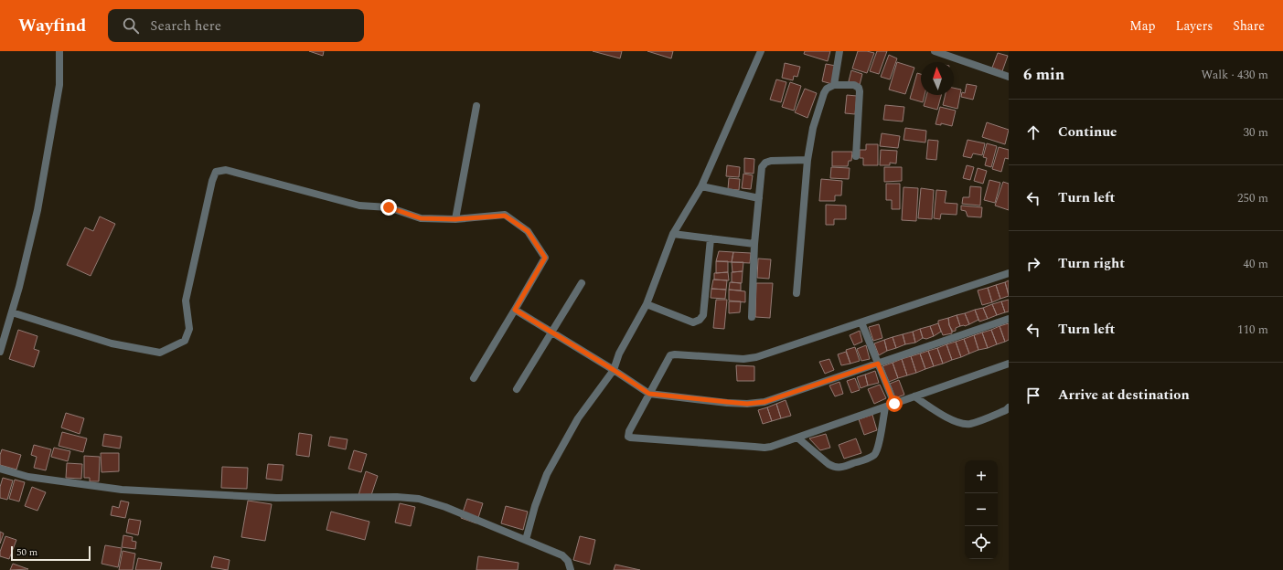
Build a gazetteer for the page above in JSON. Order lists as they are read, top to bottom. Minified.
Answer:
{"scale_bar":"50 m","north":"top","page":{"header":"Wayfind","search":"Search here","nav":["Map","Layers","Share"],"heading":["6 min","Walk · 430 m"],"list":[["Continue","30 m"],["Turn left","250 m"],["Turn right","40 m"],["Turn left","110 m"],"Arrive at destination"],"map_buttons":["+","−"],"scale":"50 m"}}
